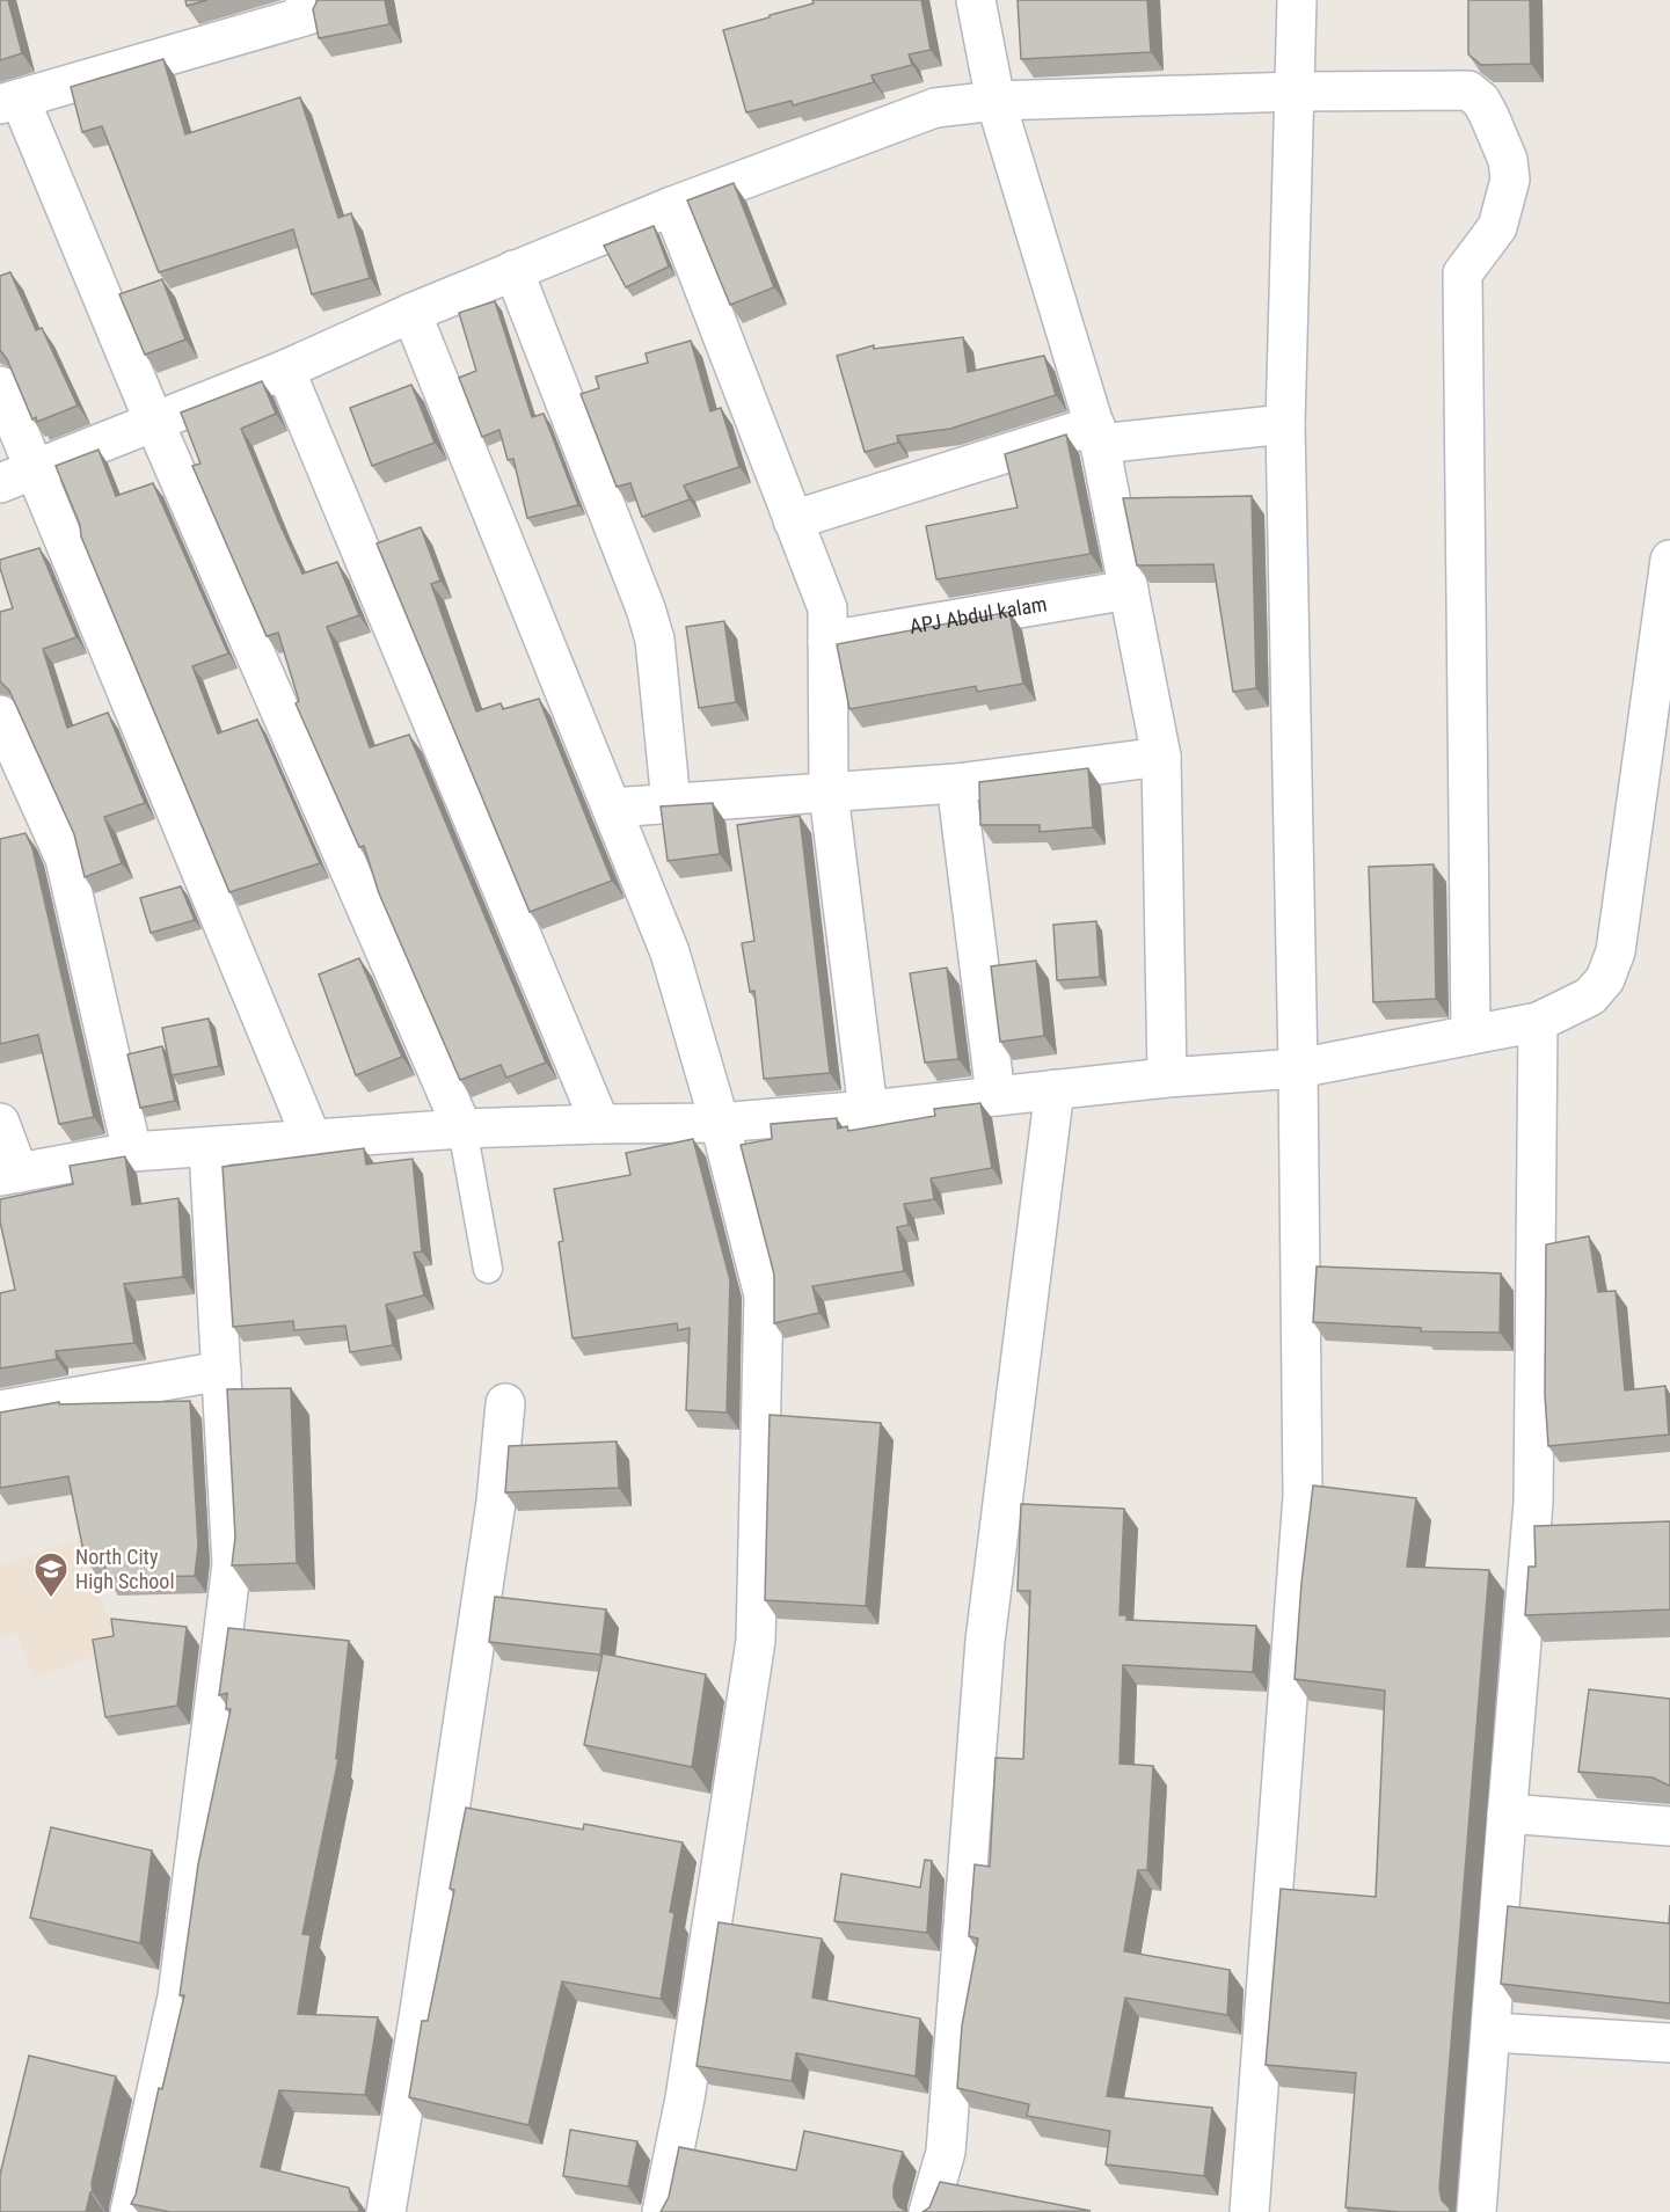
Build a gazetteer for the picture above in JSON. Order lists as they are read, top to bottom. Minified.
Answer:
{"streets":{"street":["APJ Abdul kalam"]},"places":{"school or university":["North City High School"]}}
